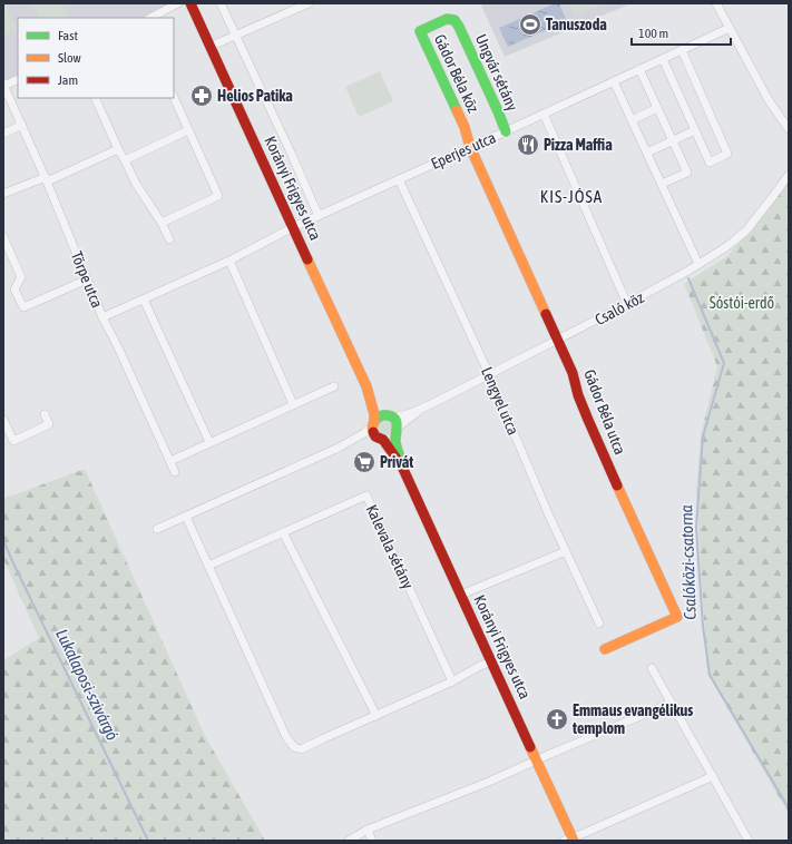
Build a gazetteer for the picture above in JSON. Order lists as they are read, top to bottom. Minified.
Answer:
{"streets":{"street":["Ungvár sétány","Gádor Béla köz","Eperjes utca","Korányi Frigyes utca","Törpe utca","Csaló köz","Lengyel utca","Gádor Béla utca","Kalevala sétány"]},"crossings":[["Ungvár sétány","Gádor Béla köz"],["Ungvár sétány","Eperjes utca"],["Gádor Béla köz","Eperjes utca"],["Gádor Béla köz","Gádor Béla utca"],["Eperjes utca","Korányi Frigyes utca"],["Eperjes utca","Törpe utca"],["Eperjes utca","Lengyel utca"],["Eperjes utca","Gádor Béla utca"],["Korányi Frigyes utca","Csaló köz"],["Csaló köz","Lengyel utca"],["Csaló köz","Gádor Béla utca"]],"districts":["KIS-JÓSA"],"water":["Csalóközi-csatorna","Lukalaposi-szivárgó"],"parks":["Sóstói-erdő"],"places":{"sports":["Tanuszoda"],"pharmacy":["Helios Patika"],"restaurant":["Pizza Maffia"],"supermarket":["Privát"],"church":["Emmaus evangélikus templom"]},"legend":["Fast","Slow","Jam"],"scale_bar":"100 m"}
